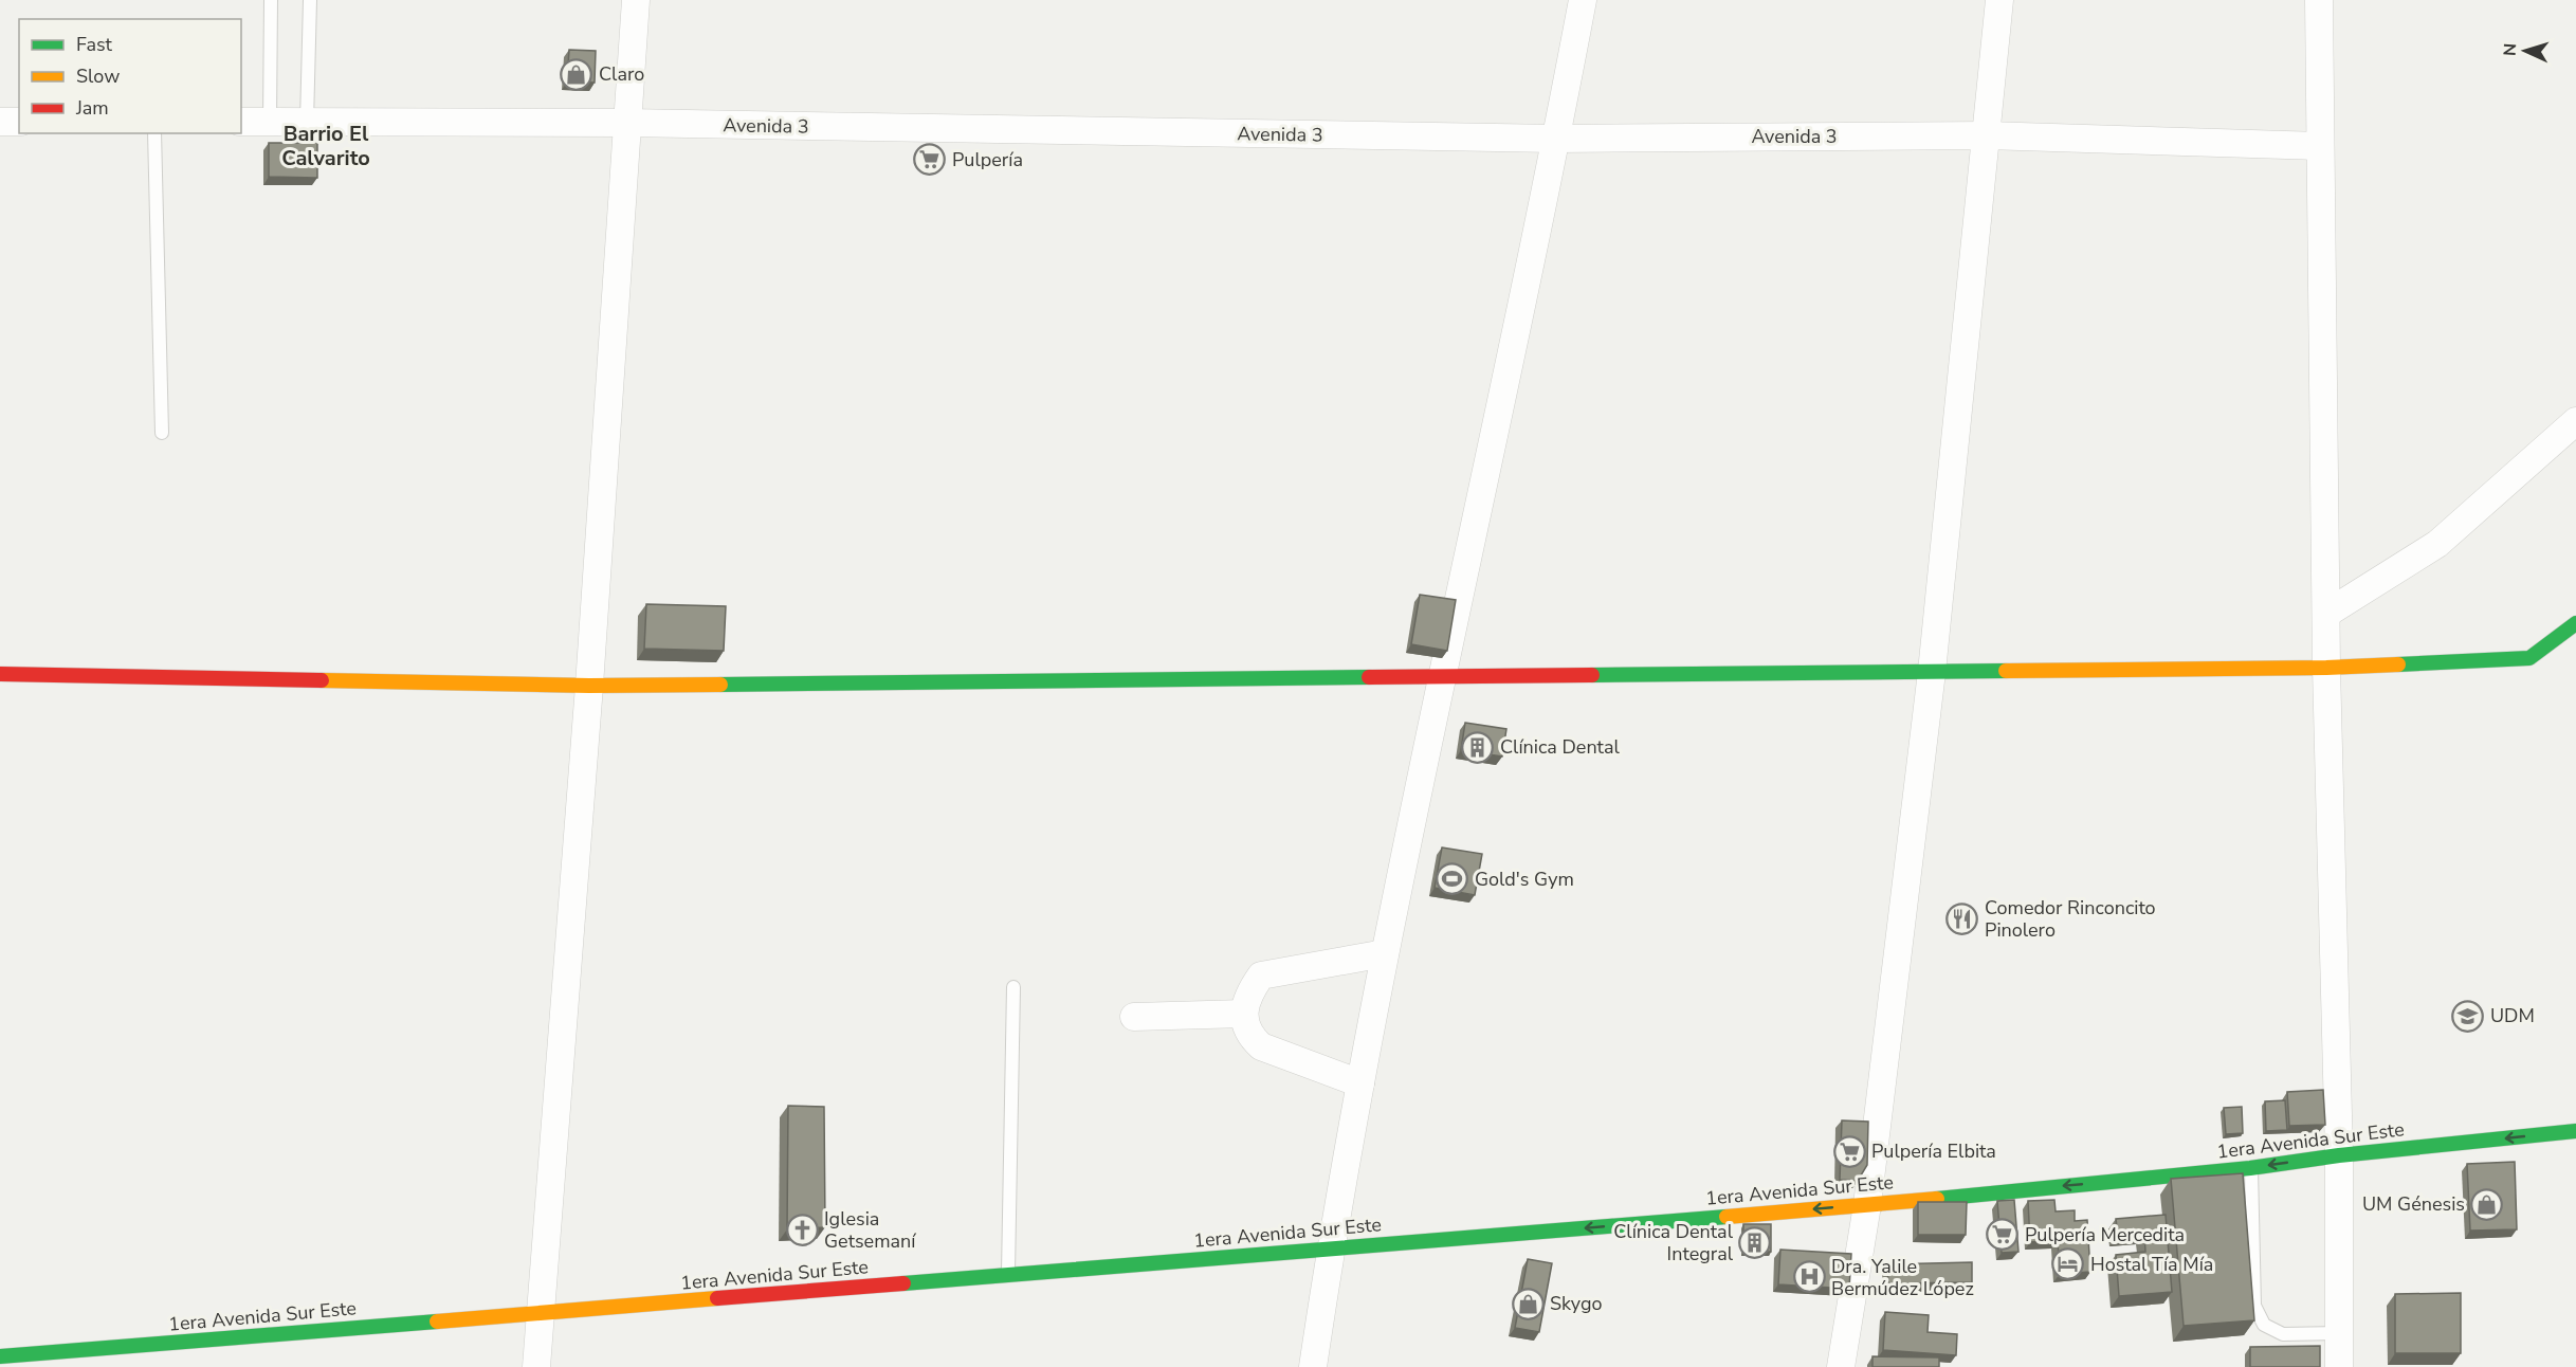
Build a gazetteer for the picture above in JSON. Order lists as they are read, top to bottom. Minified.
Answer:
{"streets":{"street":["Avenida 3","1era Avenida Sur Este"]},"one_way":["1era Avenida Sur Este"],"districts":["Barrio El Calvarito"],"places":{"shop":["Claro","UM Génesis","Skygo"],"supermarket":["Pulpería","Pulpería Elbita","Pulpería Mercedita"],"building":["Clínica Dental","Clínica Dental Integral"],"sports":["Gold's Gym"],"restaurant":["Comedor Rinconcito Pinolero"],"school or university":["UDM"],"church":["Iglesia Getsemaní"],"hotel":["Hostal Tía Mía"],"hospital":["Dra. Yalile Bermúdez López"]},"legend":["Fast","Slow","Jam"],"north":"left"}
